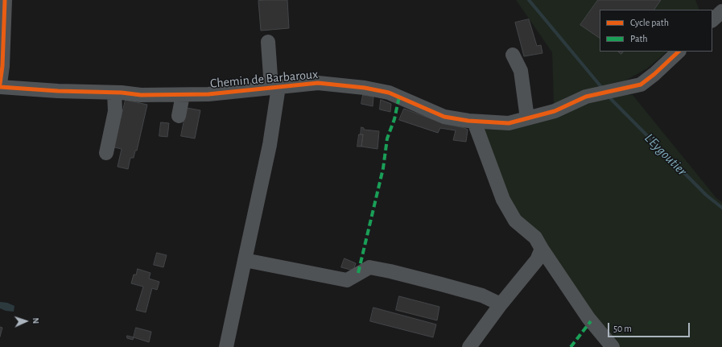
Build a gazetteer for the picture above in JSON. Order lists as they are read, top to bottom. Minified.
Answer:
{"streets":{"street":["Chemin de Barbaroux"]},"water":["L'Eygoutier"],"legend":["Cycle path","Path"],"scale_bar":"50 m","north":"right"}
